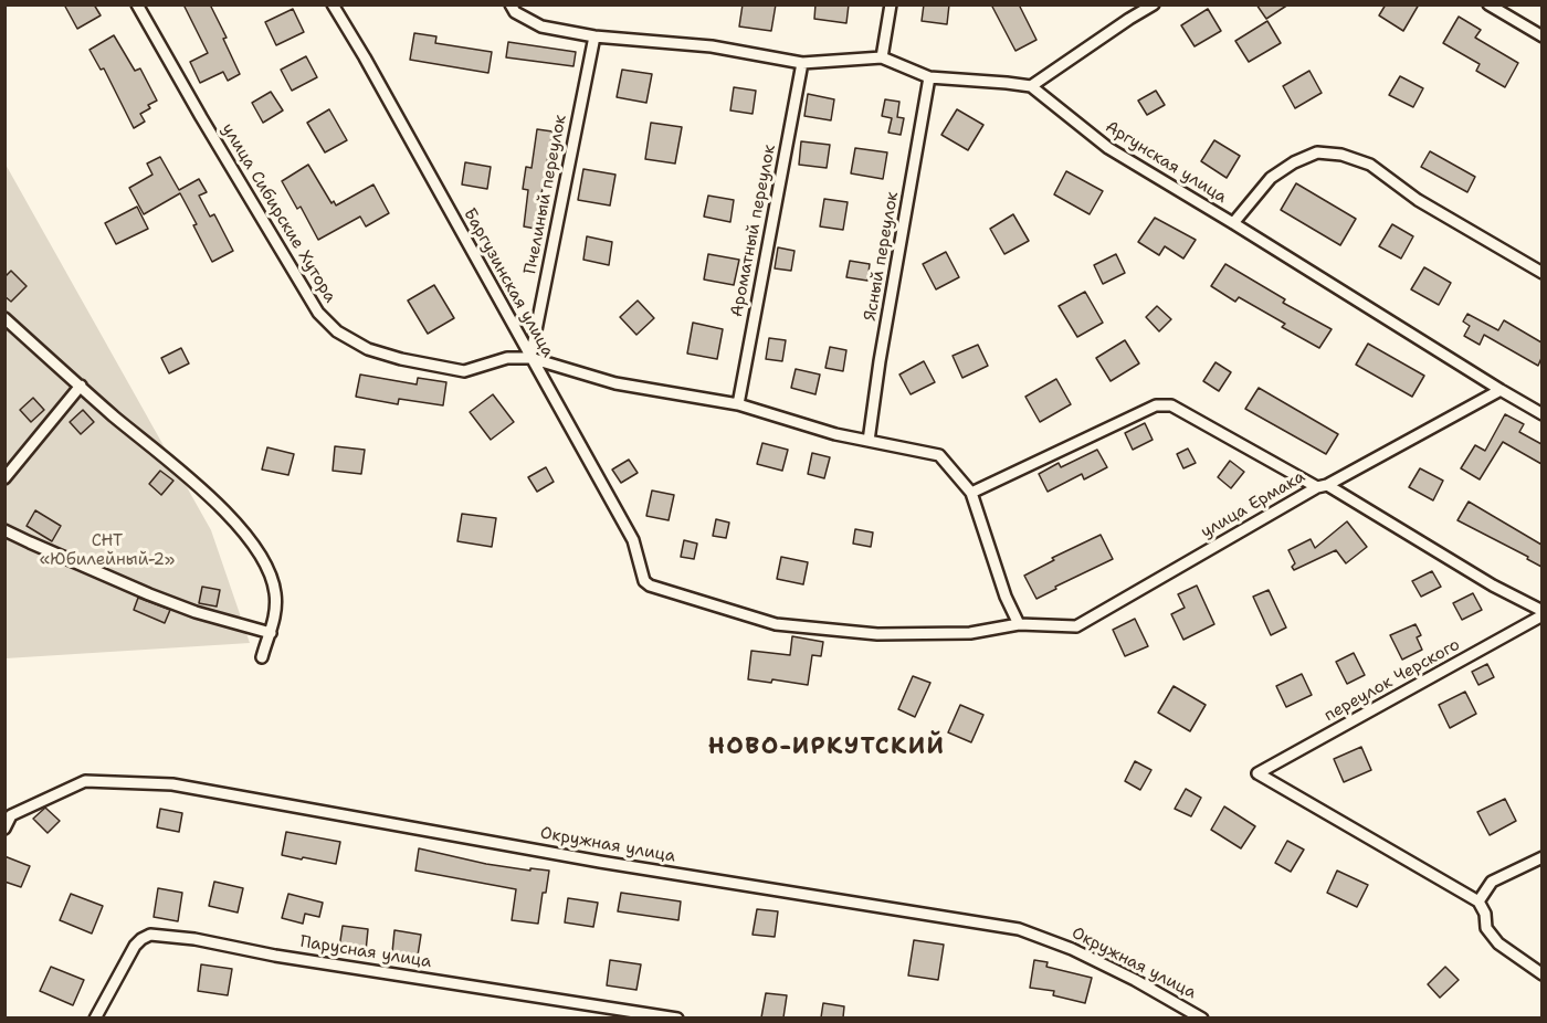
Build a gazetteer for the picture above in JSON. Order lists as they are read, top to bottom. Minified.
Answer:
{"streets":{"street":["Аргунская улица","Пчелиный переулок","улица Сибирские Хутора","Ароматный переулок","Ясный переулок","Баргузинская улица","улица Ермака","переулок Черского","Окружная улица","Парусная улица"]},"crossings":[["Аргунская улица","улица Ермака"],["Пчелиный переулок","улица Сибирские Хутора"],["Пчелиный переулок","Баргузинская улица"],["улица Сибирские Хутора","Ароматный переулок"],["улица Сибирские Хутора","Ясный переулок"],["улица Сибирские Хутора","Баргузинская улица"],["Баргузинская улица","улица Ермака"]],"districts":["НОВО-ИРКУТСКИЙ"],"parks":["СНТ «Юбилейный-2»"]}
